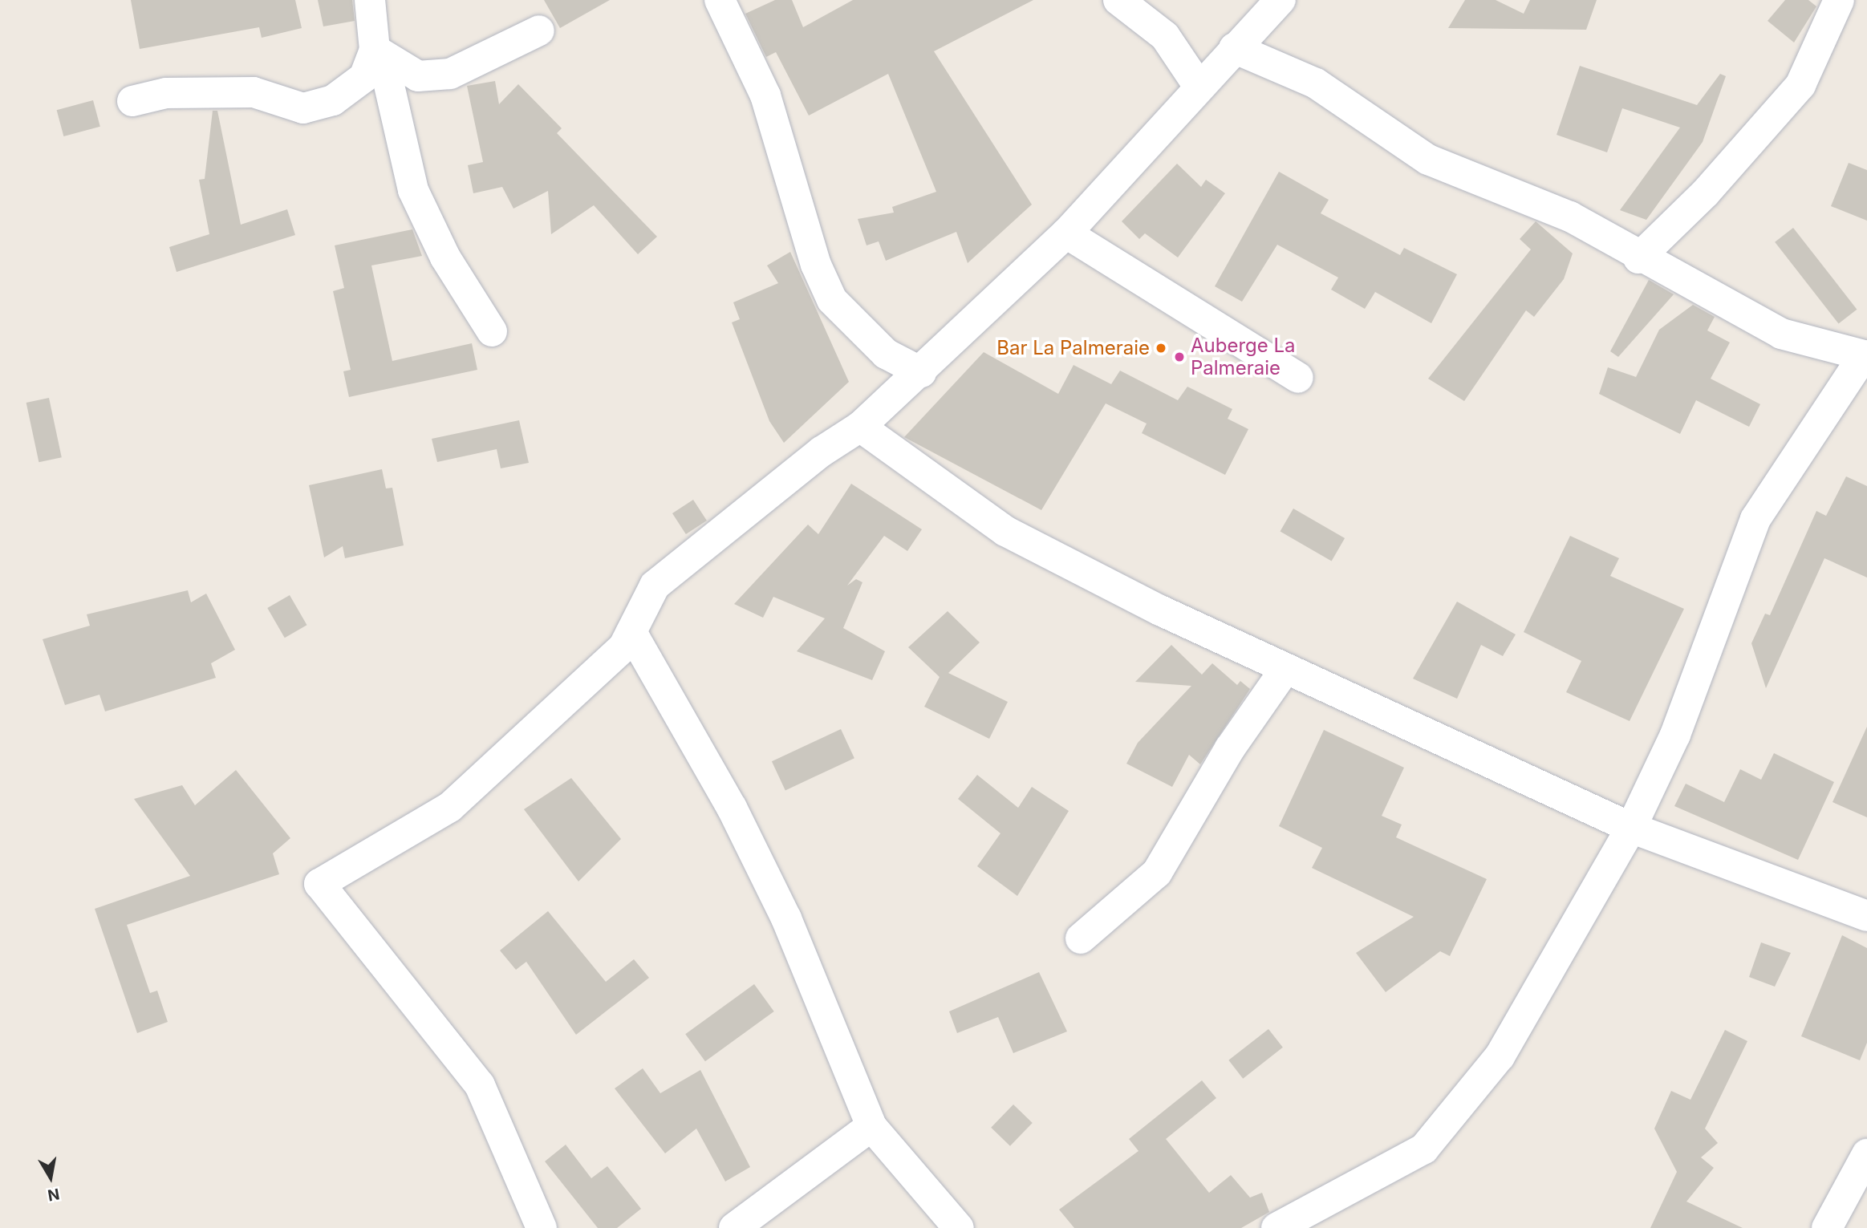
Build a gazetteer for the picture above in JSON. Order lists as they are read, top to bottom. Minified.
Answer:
{"places":["Bar La Palmeraie","Auberge La Palmeraie"],"north":"bottom"}
